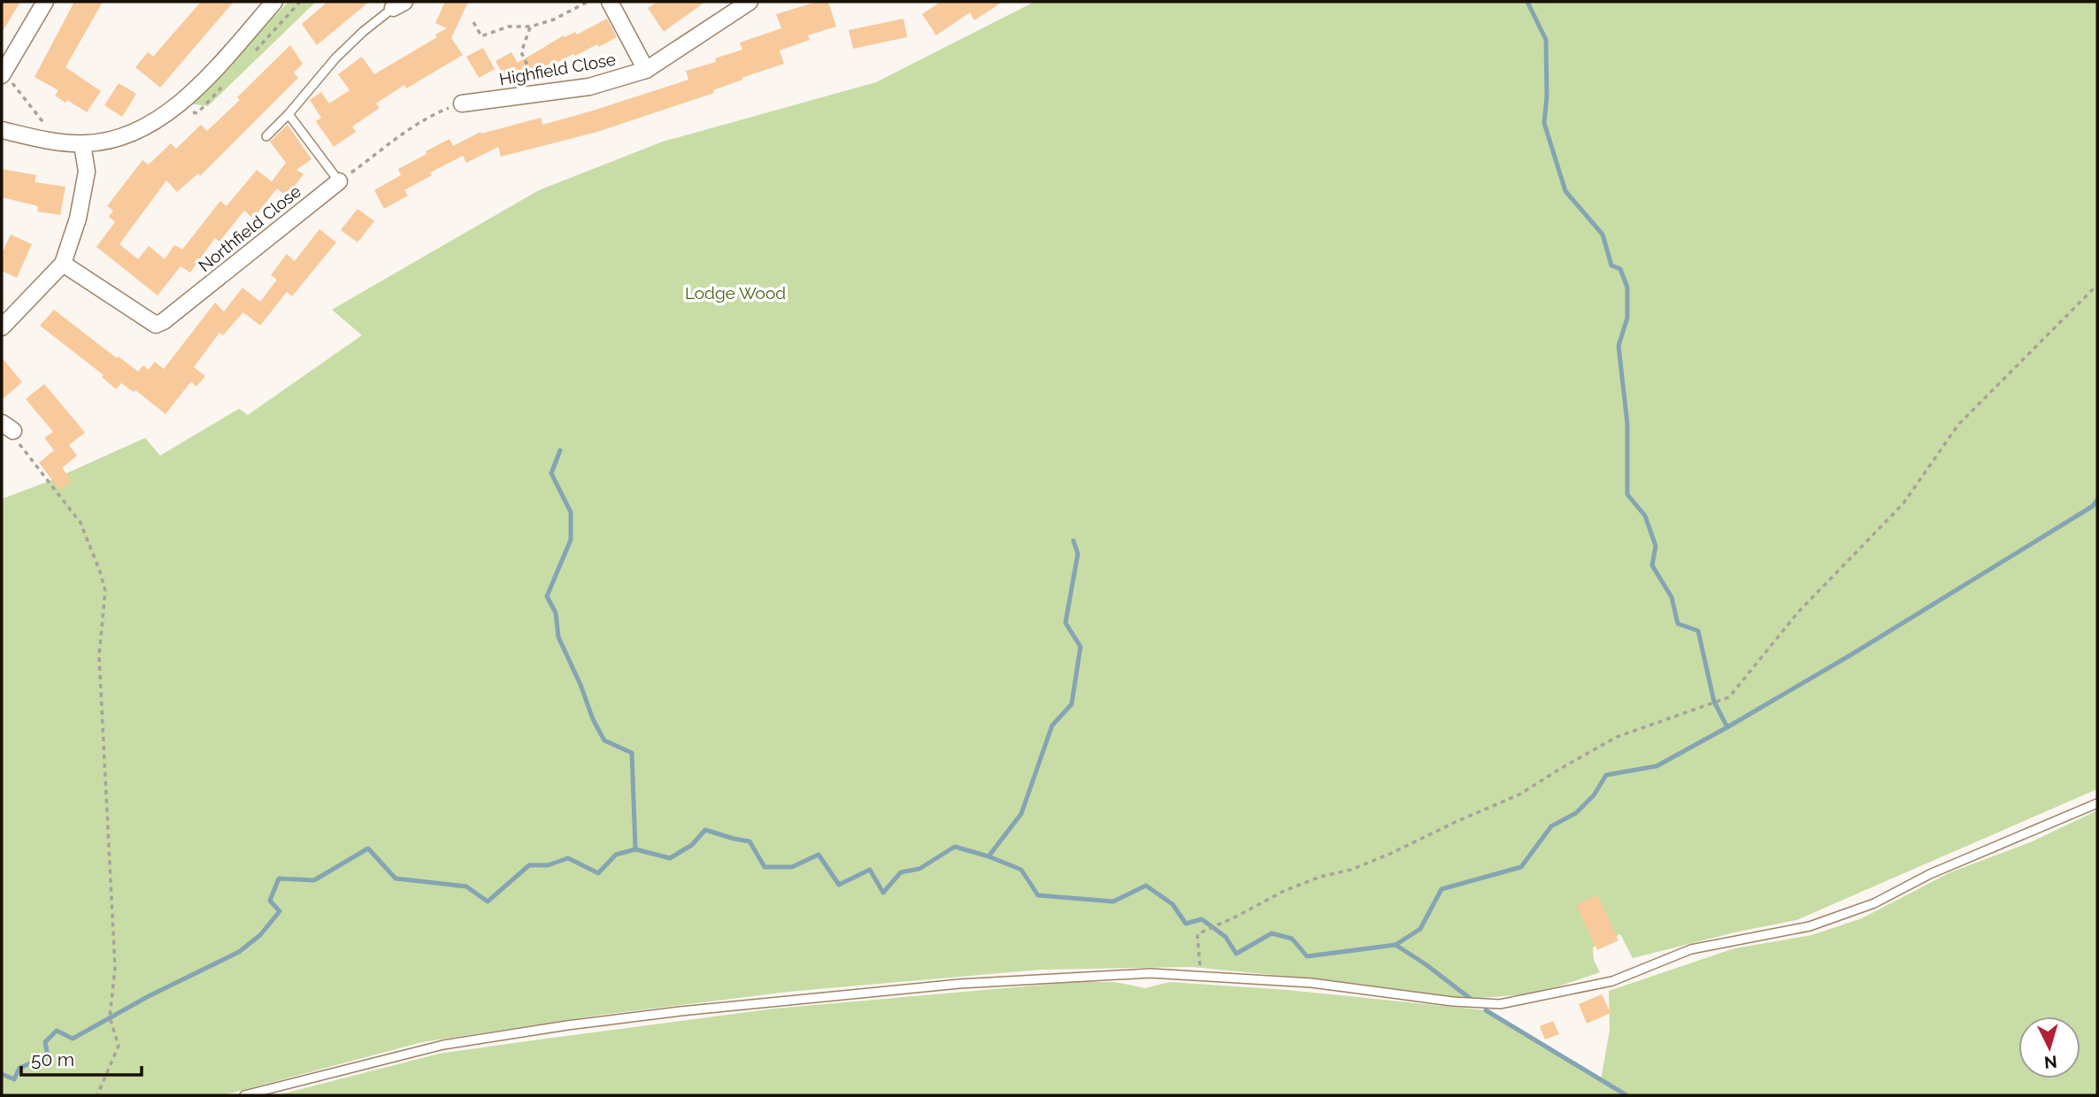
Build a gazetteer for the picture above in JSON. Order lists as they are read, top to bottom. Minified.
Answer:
{"streets":{"street":["Highfield Close","Northfield Close"]},"parks":["Lodge Wood"],"scale_bar":"50 m","north":"bottom"}
